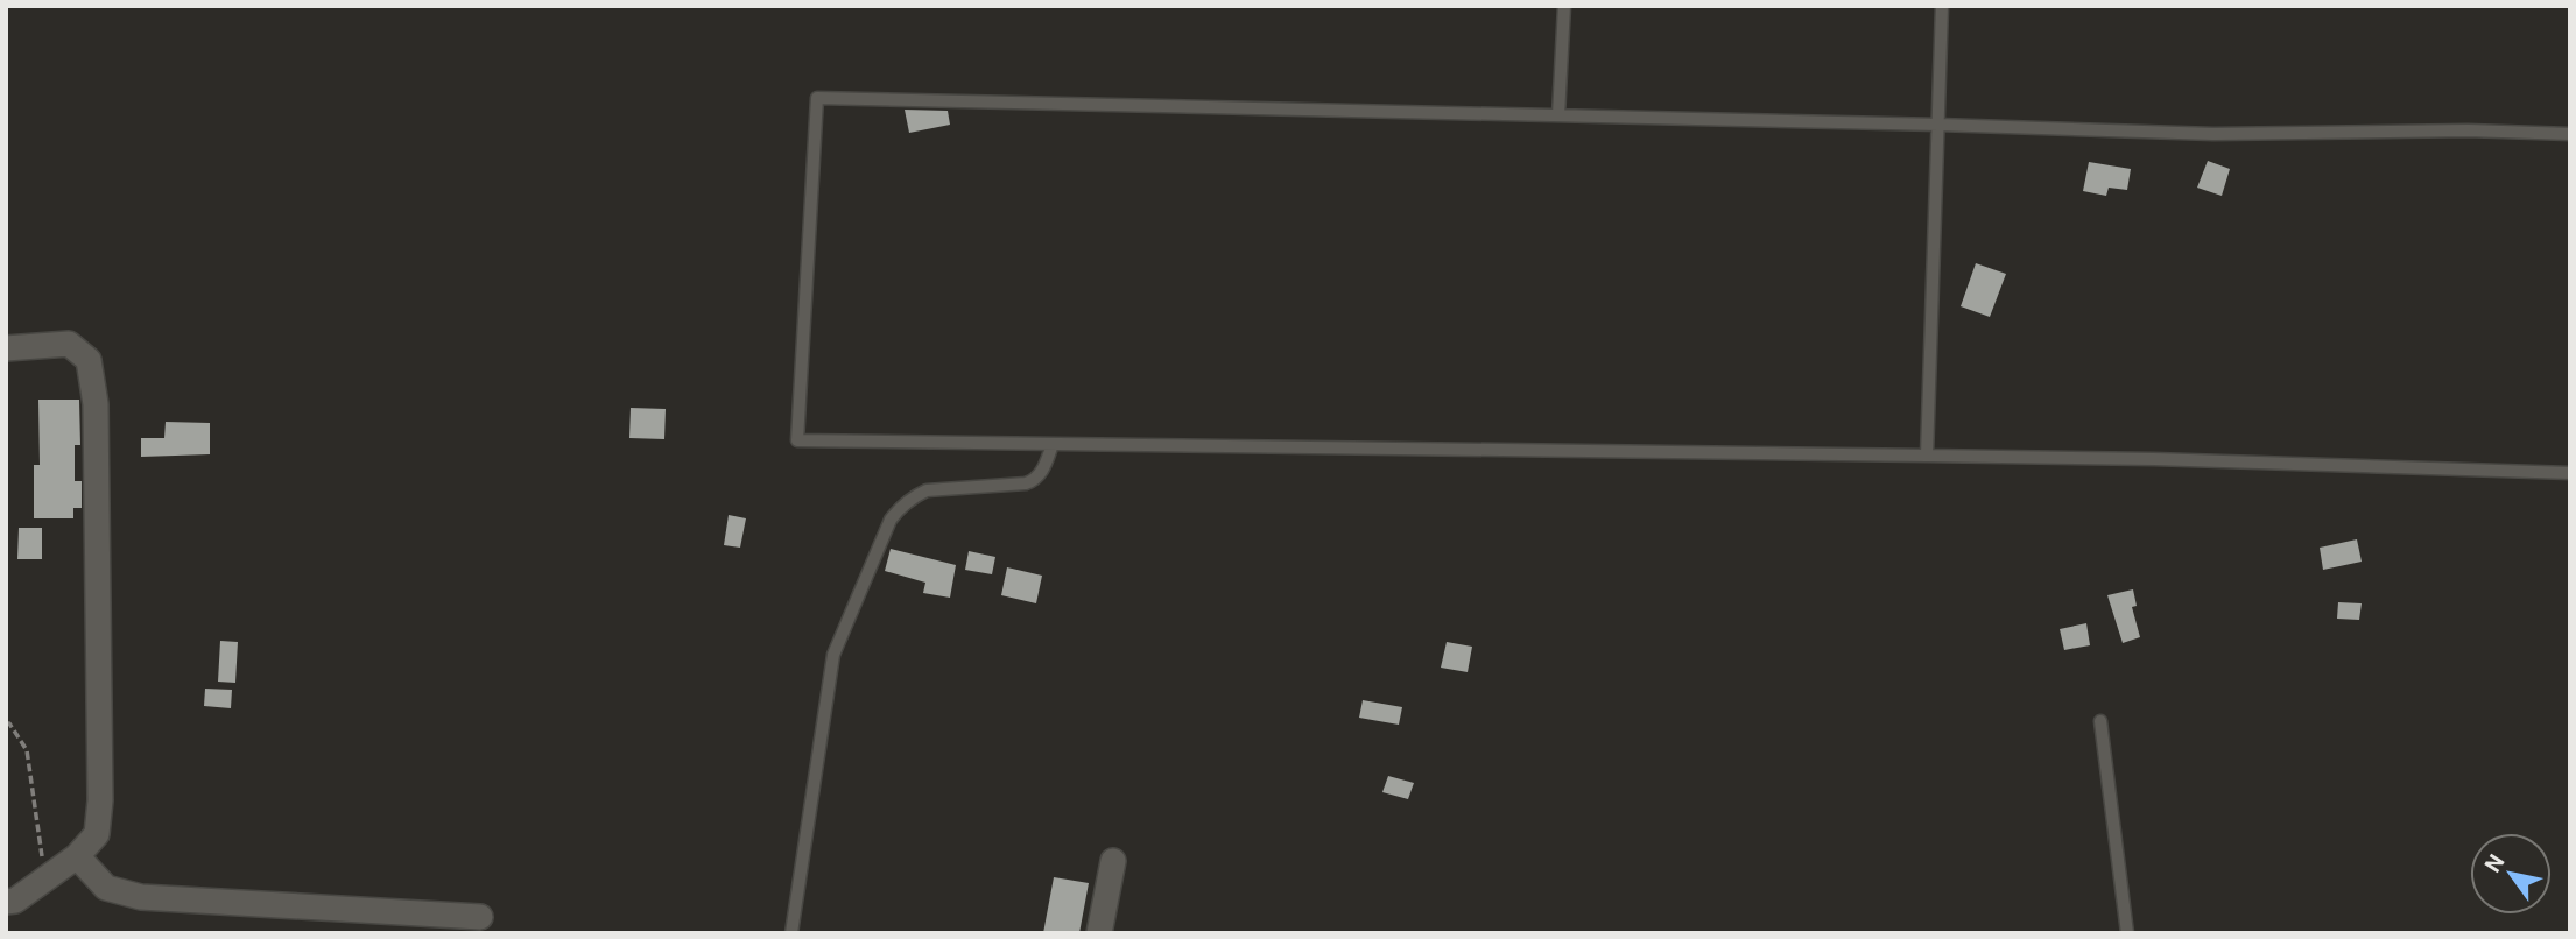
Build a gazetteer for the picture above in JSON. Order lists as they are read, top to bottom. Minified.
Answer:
{"north":"top left"}
